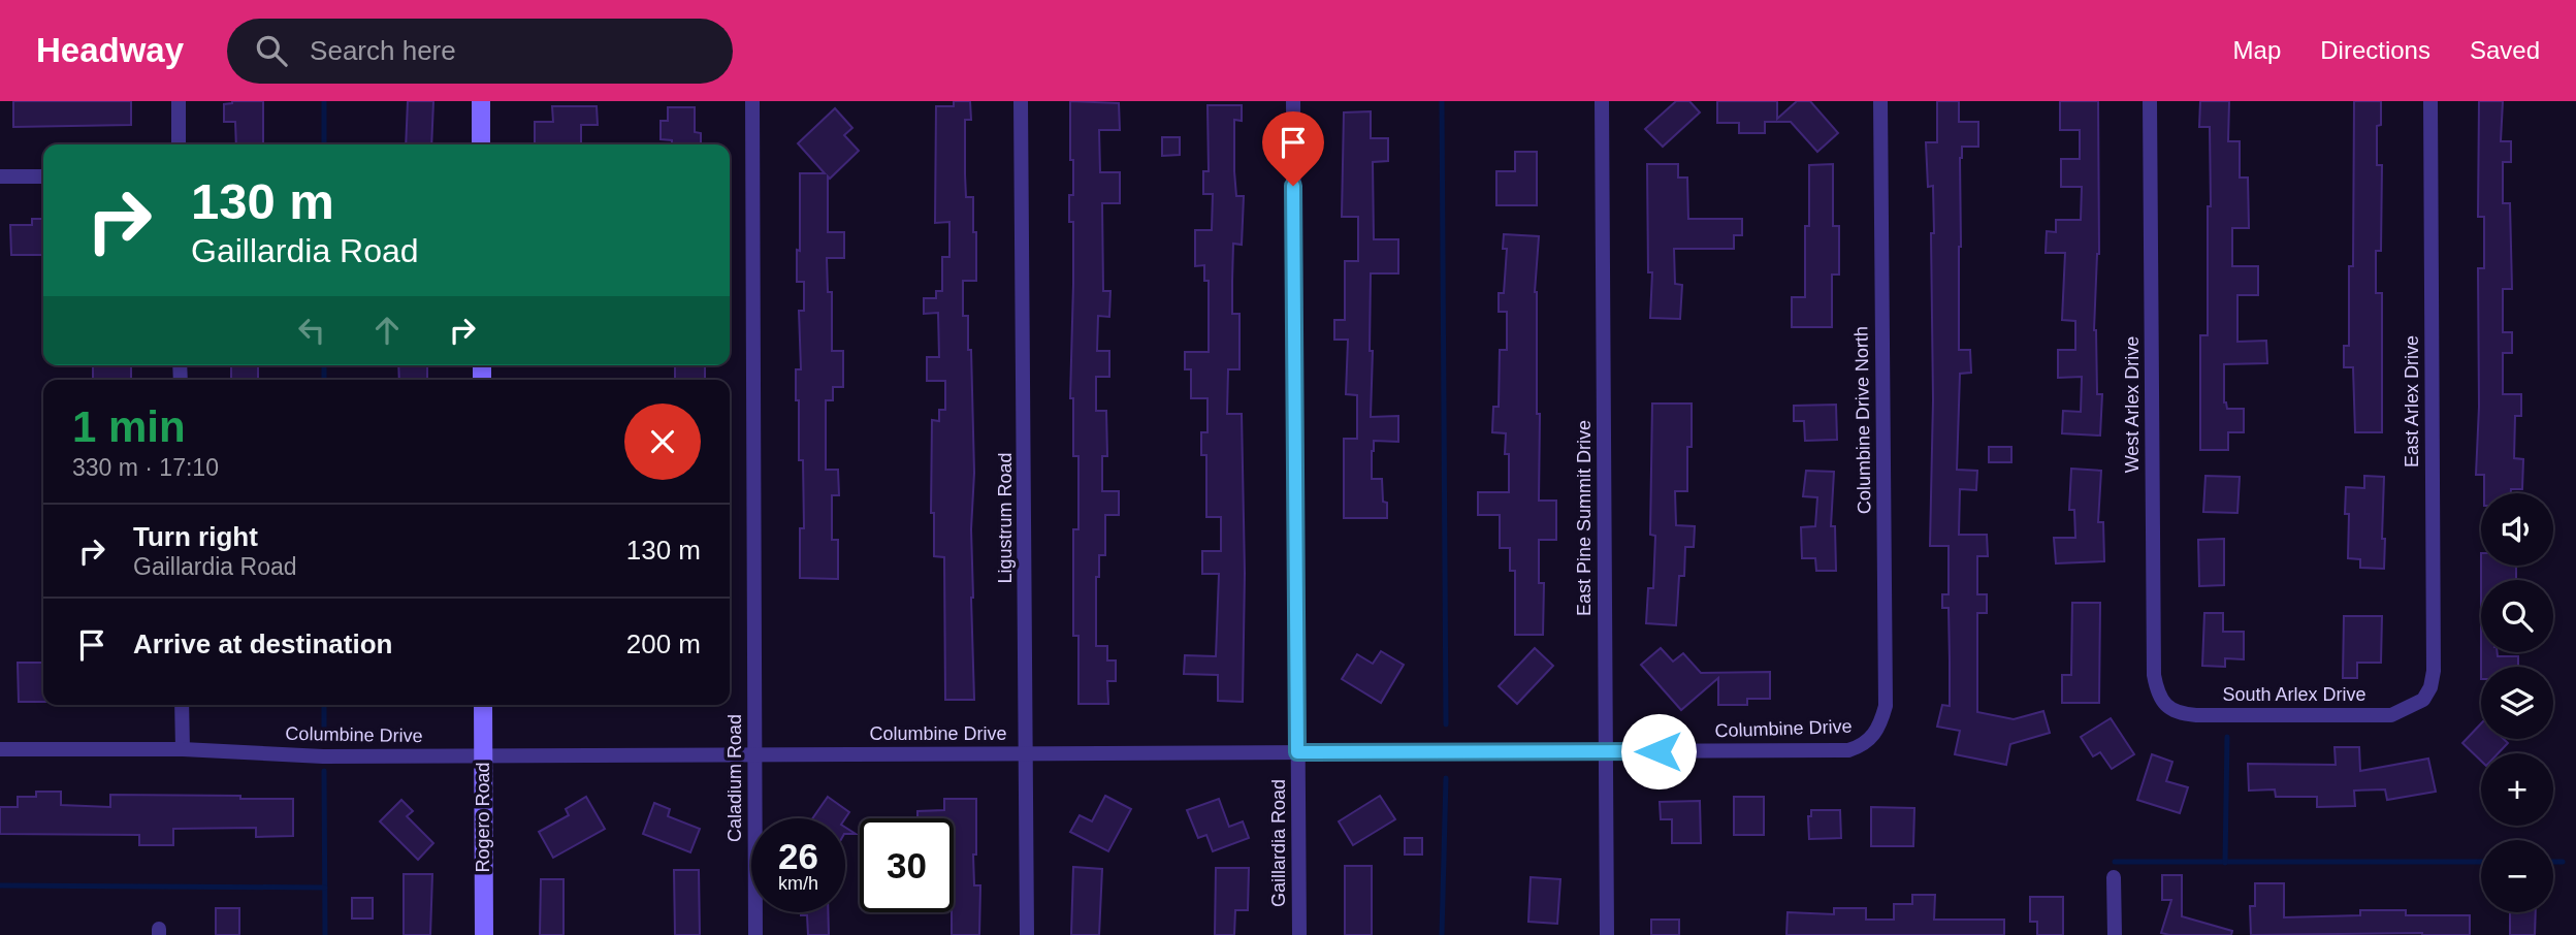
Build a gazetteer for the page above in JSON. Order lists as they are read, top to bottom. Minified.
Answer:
{"streets":{"main road":["Rogero Road"],"street":["East Arlex Drive","West Arlex Drive","Columbine Drive North","Ligustrum Road","East Pine Summit Drive","South Arlex Drive","Columbine Drive","Caladium Road","Gaillardia Road"]},"crossings":[["East Arlex Drive","South Arlex Drive"],["West Arlex Drive","South Arlex Drive"],["Columbine Drive North","Columbine Drive"],["Ligustrum Road","Columbine Drive"],["East Pine Summit Drive","Columbine Drive"],["Columbine Drive","Caladium Road"],["Columbine Drive","Rogero Road"],["Columbine Drive","Gaillardia Road"]],"page":{"header":"Headway","search":"Search here","nav":["Map","Directions","Saved"],"turn":["130 m","Gaillardia Road"],"heading":["1 min","330 m · 17:10"],"map_buttons":["+","−"],"list":[{"name":"Turn right","note":"Gaillardia Road","value":"130 m"},{"name":"Arrive at destination","value":"200 m"}],"speed":"26 km/h","limit":"30"}}
